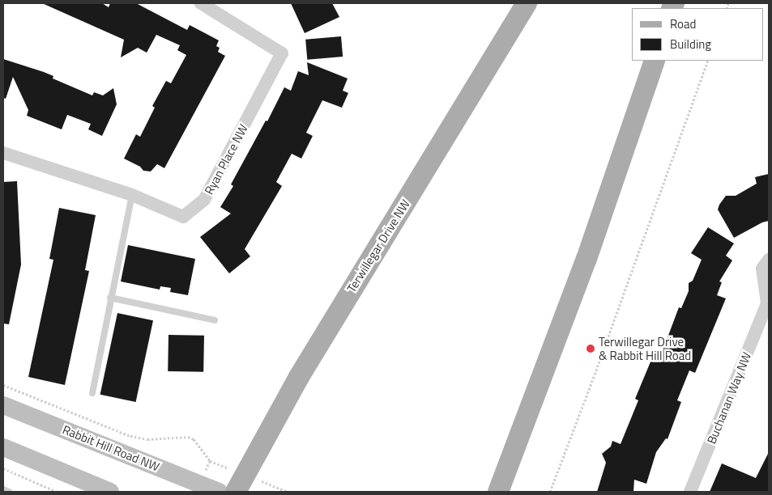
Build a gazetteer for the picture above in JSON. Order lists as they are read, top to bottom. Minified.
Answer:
{"streets":{"main road":["Terwillegar Drive NW","Rabbit Hill Road NW"],"street":["Ryan Place NW","Buchanan Way NW"]},"places":["Terwillegar Drive & Rabbit Hill Road"],"legend":["Road","Building"]}
